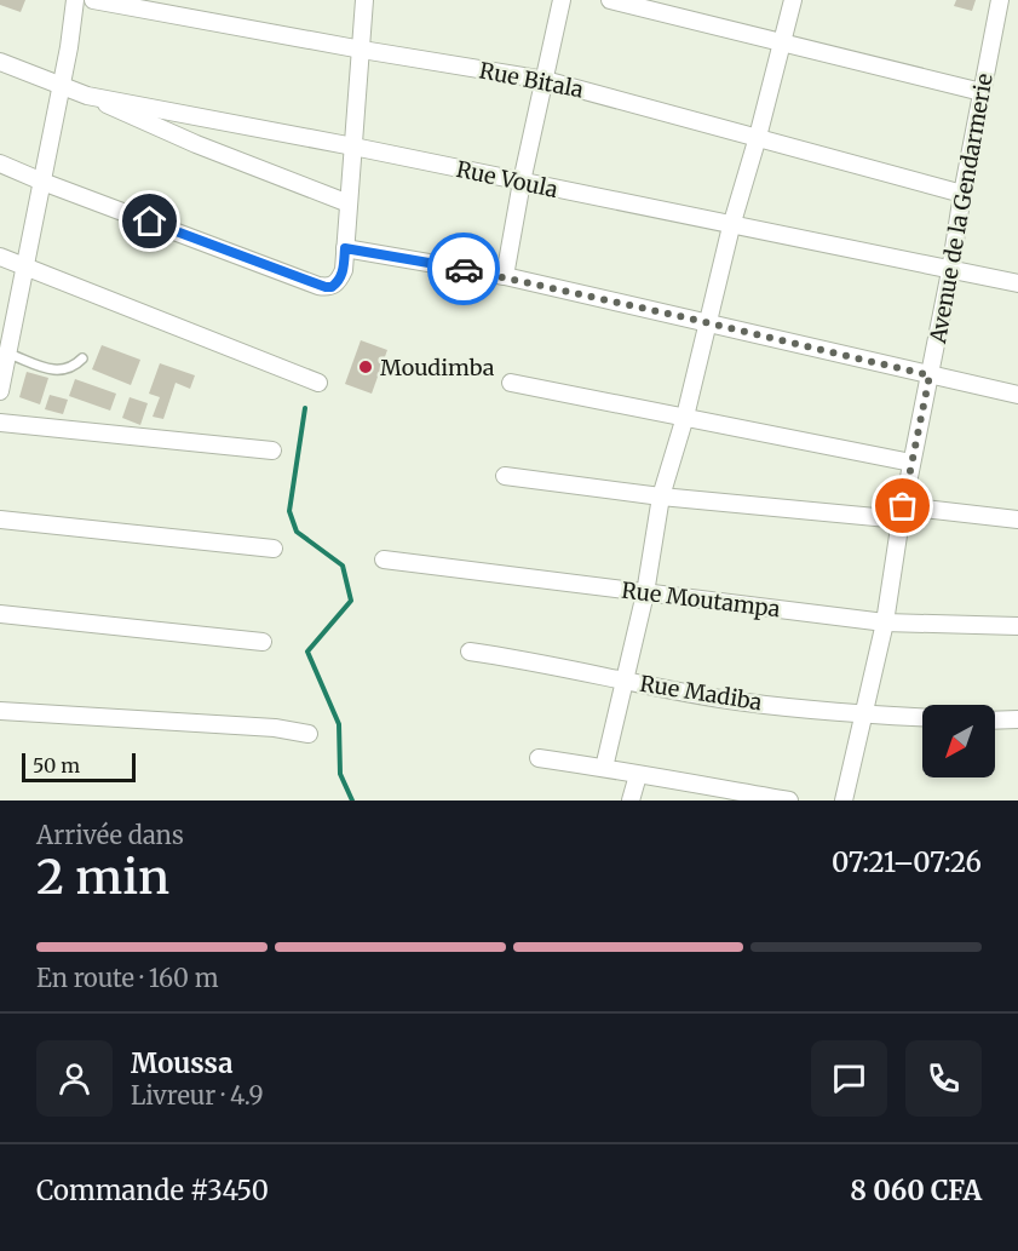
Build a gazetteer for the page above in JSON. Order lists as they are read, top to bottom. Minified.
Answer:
{"streets":{"street":["Rue Bitala","Rue Voula","Avenue de la Gendarmerie","Rue Moutampa","Rue Madiba"]},"crossings":[["Rue Bitala","Avenue de la Gendarmerie"],["Rue Voula","Avenue de la Gendarmerie"],["Avenue de la Gendarmerie","Rue Moutampa"],["Avenue de la Gendarmerie","Rue Madiba"]],"places":["Moudimba"],"scale_bar":"50 m","north":"bottom left","page":{"scale":"50 m","heading":["2 min","Arrivée dans","07:21–07:26"],"panel":["Moussa","Livreur · 4.9","Commande #3450","8 060 CFA"],"bar":"En route · 160 m"}}
